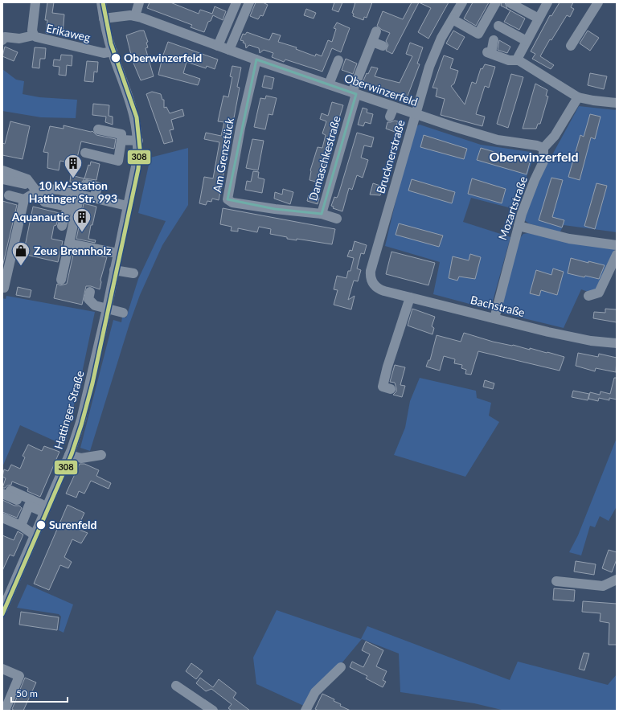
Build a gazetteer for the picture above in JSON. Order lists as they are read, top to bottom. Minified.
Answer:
{"streets":{"street":["Erikaweg","Oberwinzerfeld","Am Grenzstück","Brucknerstraße","Damaschkestraße","Mozartstraße","Bachstraße","Hattinger Straße"]},"crossings":[["Erikaweg","Hattinger Straße"],["Oberwinzerfeld","Am Grenzstück"],["Oberwinzerfeld","Brucknerstraße"],["Oberwinzerfeld","Damaschkestraße"],["Oberwinzerfeld","Mozartstraße"],["Oberwinzerfeld","Hattinger Straße"],["Am Grenzstück","Damaschkestraße"],["Brucknerstraße","Bachstraße"],["Mozartstraße","Bachstraße"]],"districts":["Oberwinzerfeld"],"places":{"other":["Oberwinzerfeld","Surenfeld"],"building":["10 kV-Station Hattinger Str. 993","Aquanautic"],"shop":["Zeus Brennholz"]},"lines":["transit line 308"],"scale_bar":"50 m"}
